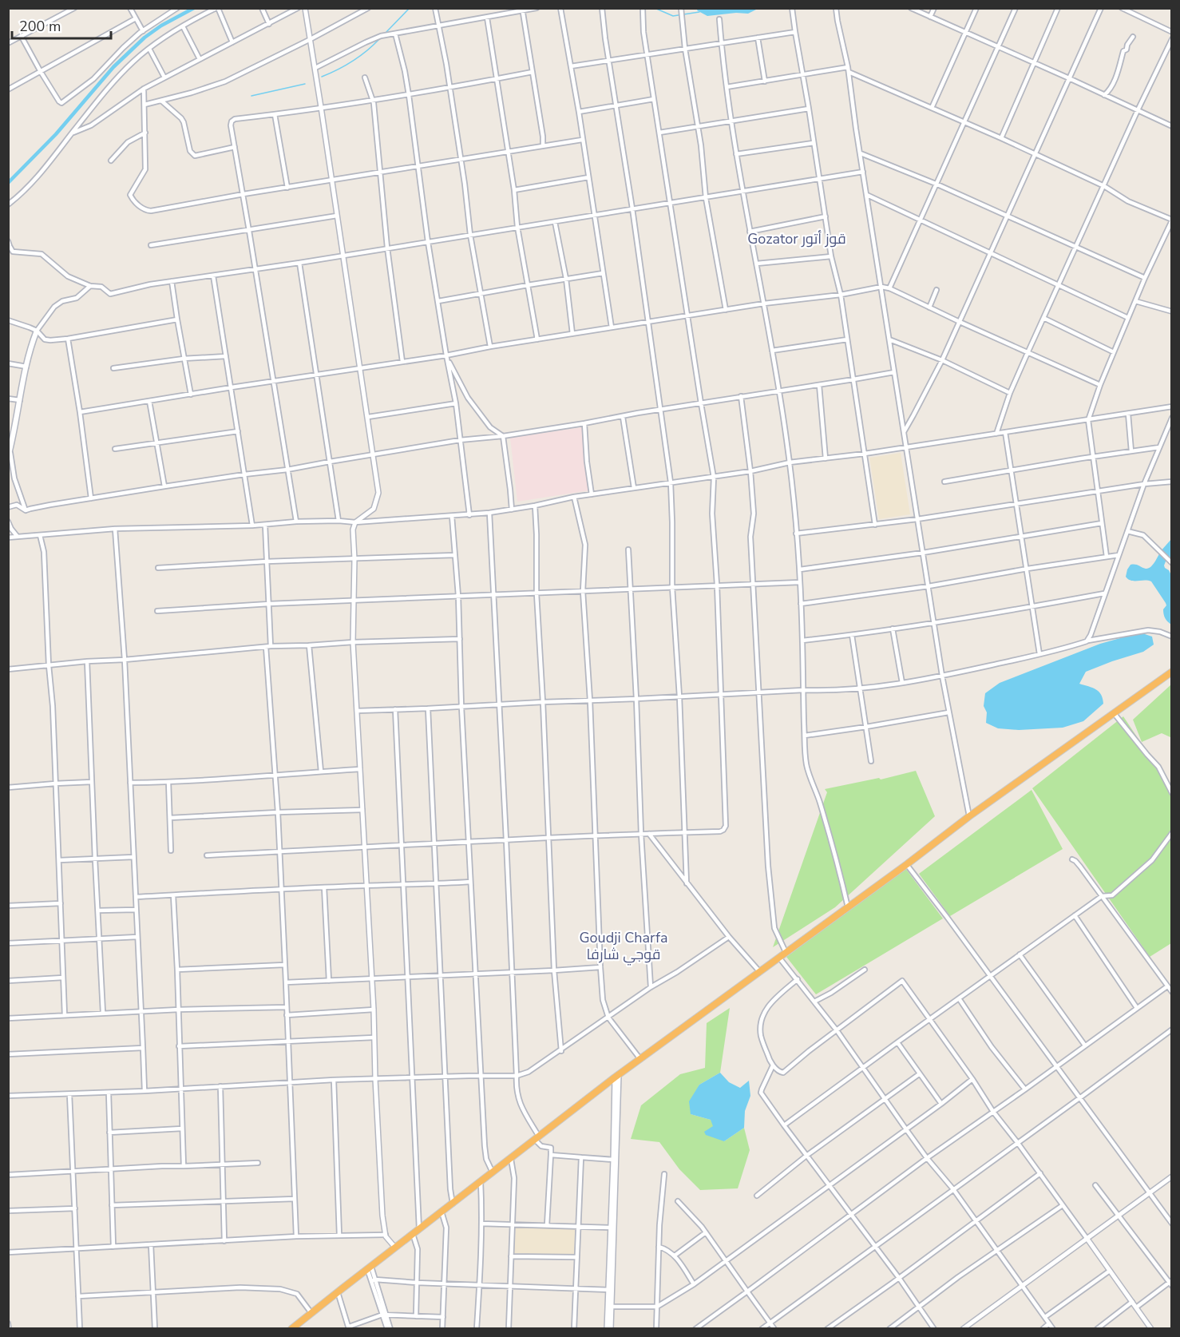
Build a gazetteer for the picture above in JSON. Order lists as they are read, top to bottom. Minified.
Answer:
{"districts":["Gozator قوز أتور","Goudji Charfa قوجي شارفا"],"scale_bar":"200 m"}
